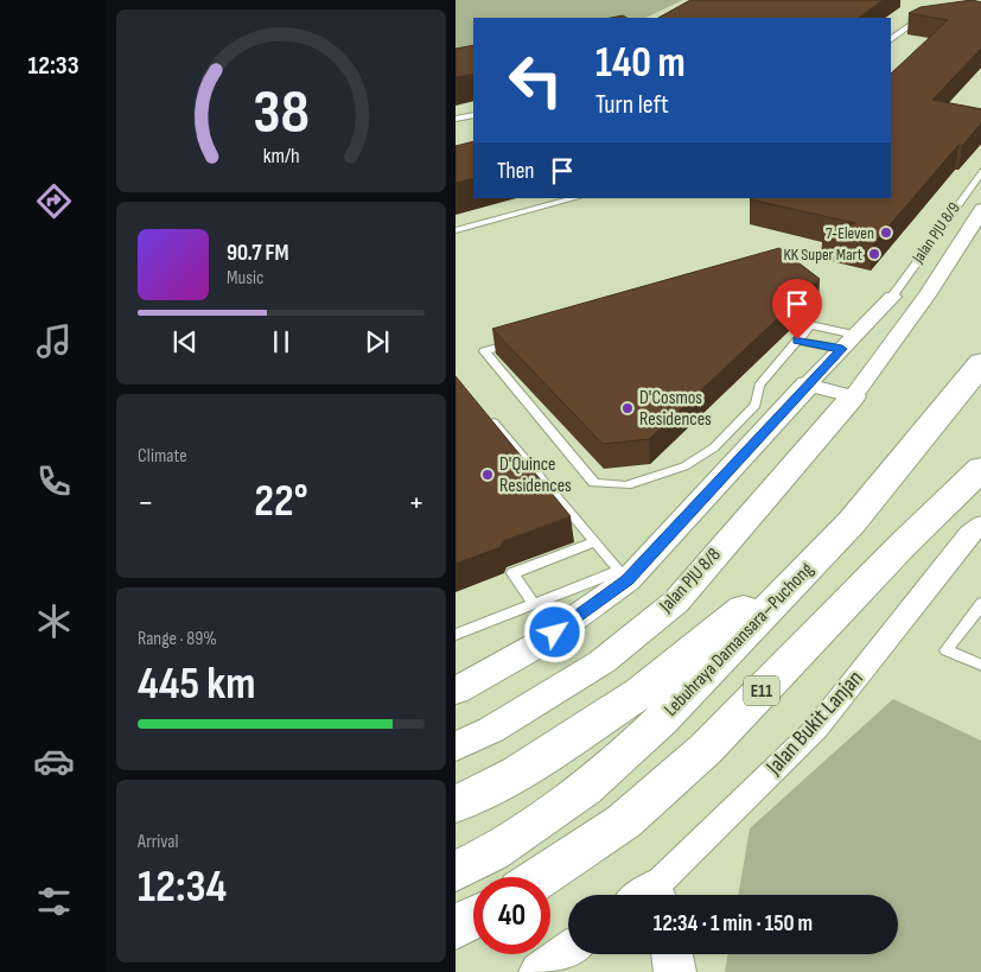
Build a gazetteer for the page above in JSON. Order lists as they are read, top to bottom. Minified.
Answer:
{"streets":{"highway":["Lebuhraya Damansara–Puchong","E11"],"street":["Jalan PJU 8/8","Jalan Bukit Lanjan"],"lane":["Jalan PJU 8/9"]},"places":["7-Eleven","KK Super Mart","D'Cosmos Residences","D'Quince Residences"],"page":{"tabs":"12:33","turn":["140 m","Turn left"],"then":"Then","song":["90.7 FM","Music"],"tile":["Climate",["Range · 89%","445 km"],["Arrival","12:34"]],"heat":["−","22°","+"],"limit":"40","trip":"12:34 · 1 min · 150 m","gauge":["38","km/h"]}}
